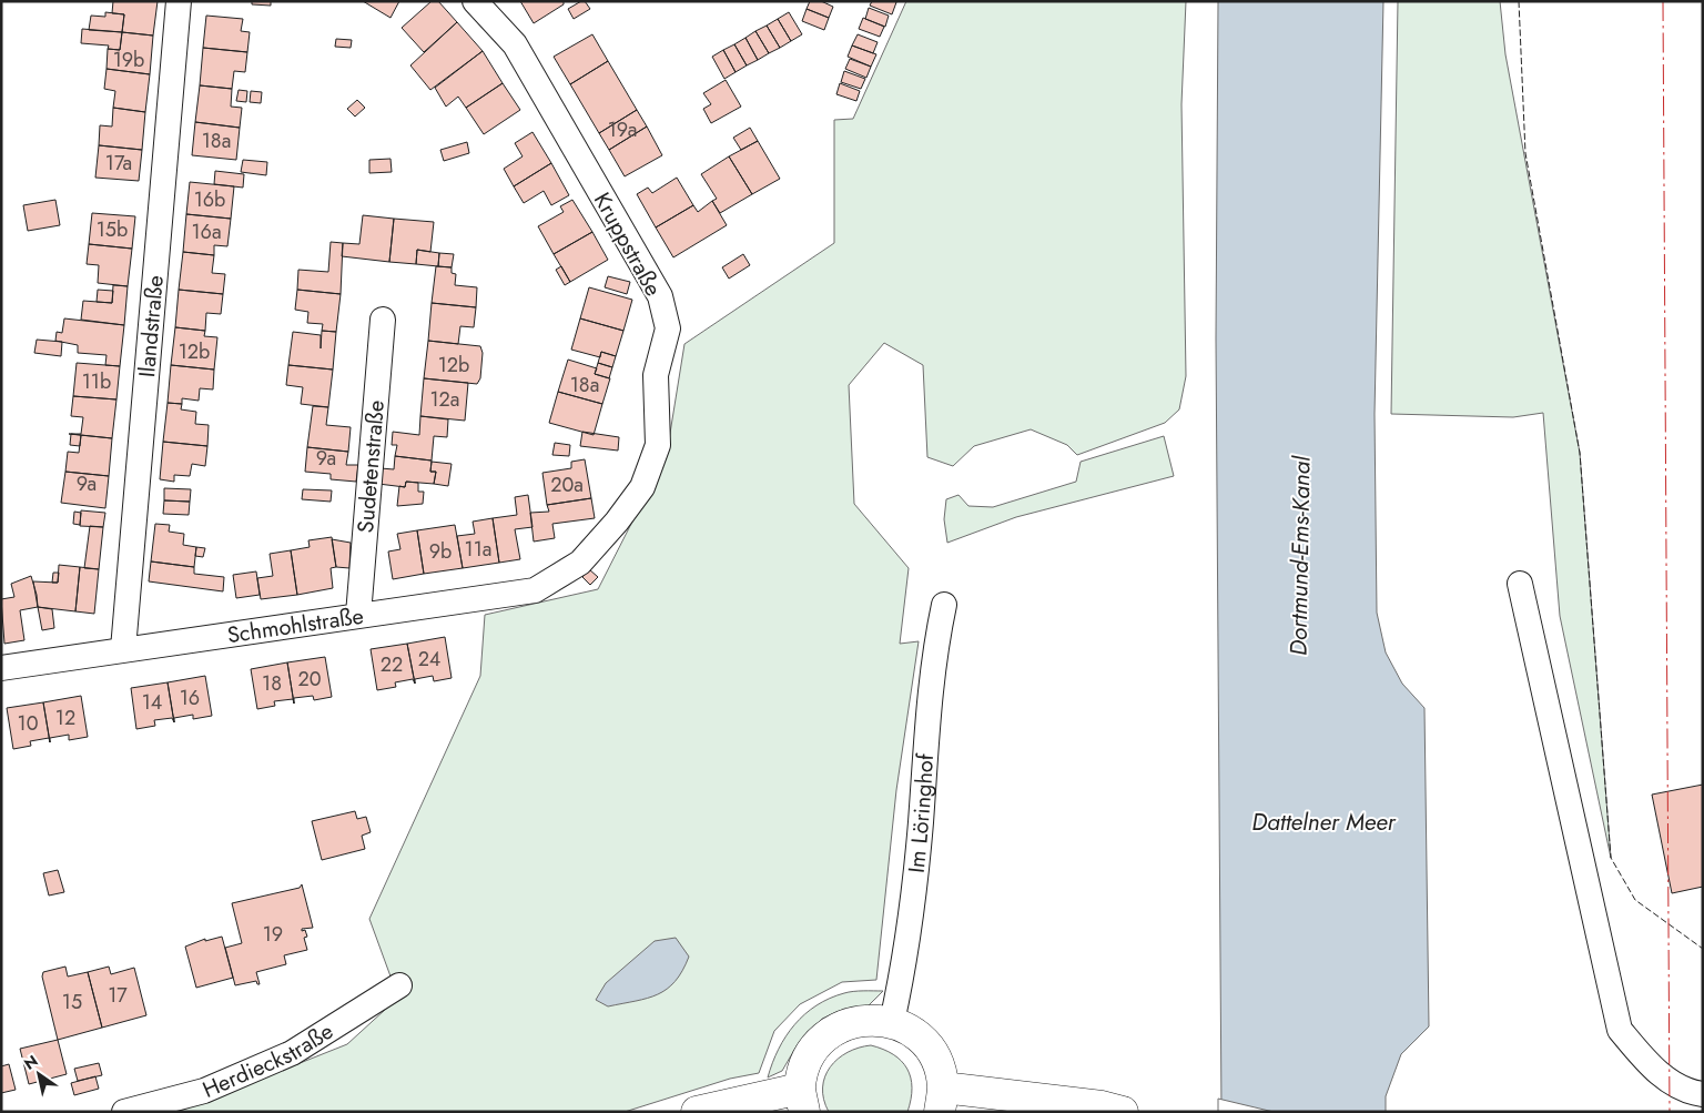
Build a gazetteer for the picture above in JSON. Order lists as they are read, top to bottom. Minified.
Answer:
{"streets":{"street":["Kruppstraße","Ilandstraße","Sudetenstraße","Schmohlstraße","Im Löringhof","Herdieckstraße"]},"crossings":[["Kruppstraße","Schmohlstraße"],["Ilandstraße","Schmohlstraße"],["Sudetenstraße","Schmohlstraße"]],"water":["Dortmund-Ems-Kanal","Dattelner Meer"],"house_numbers":["19b","19a","18a","17a","16b","15b","16a","12b","12b","11b","18a","12a","9a","9a","20a","11a","9b","24","22","20","18","16","14","12","10","19","17","15"],"north":"top left"}
